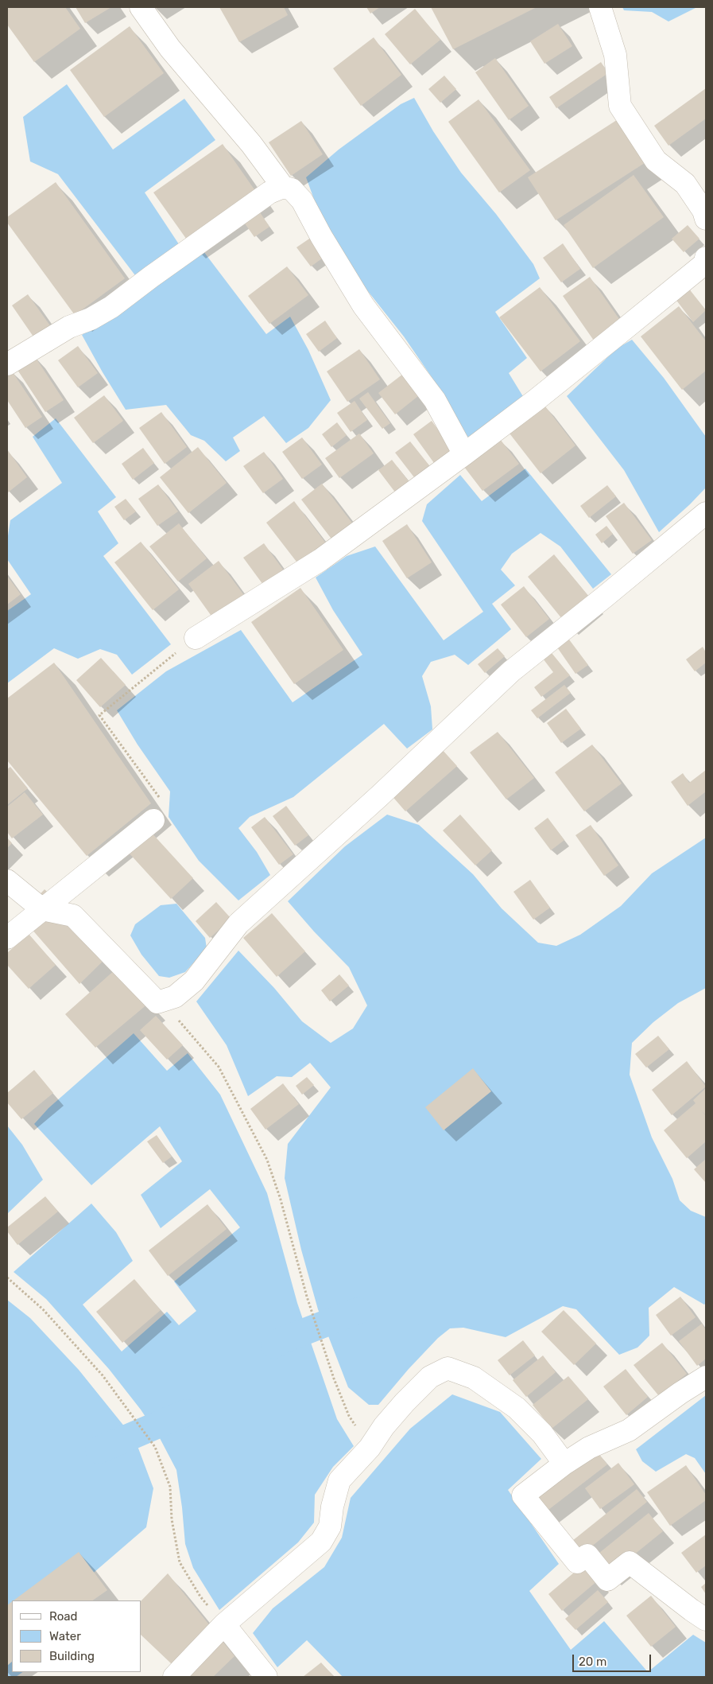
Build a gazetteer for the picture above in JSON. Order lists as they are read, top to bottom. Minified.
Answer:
{"legend":["Road","Water","Building"],"scale_bar":"20 m"}
